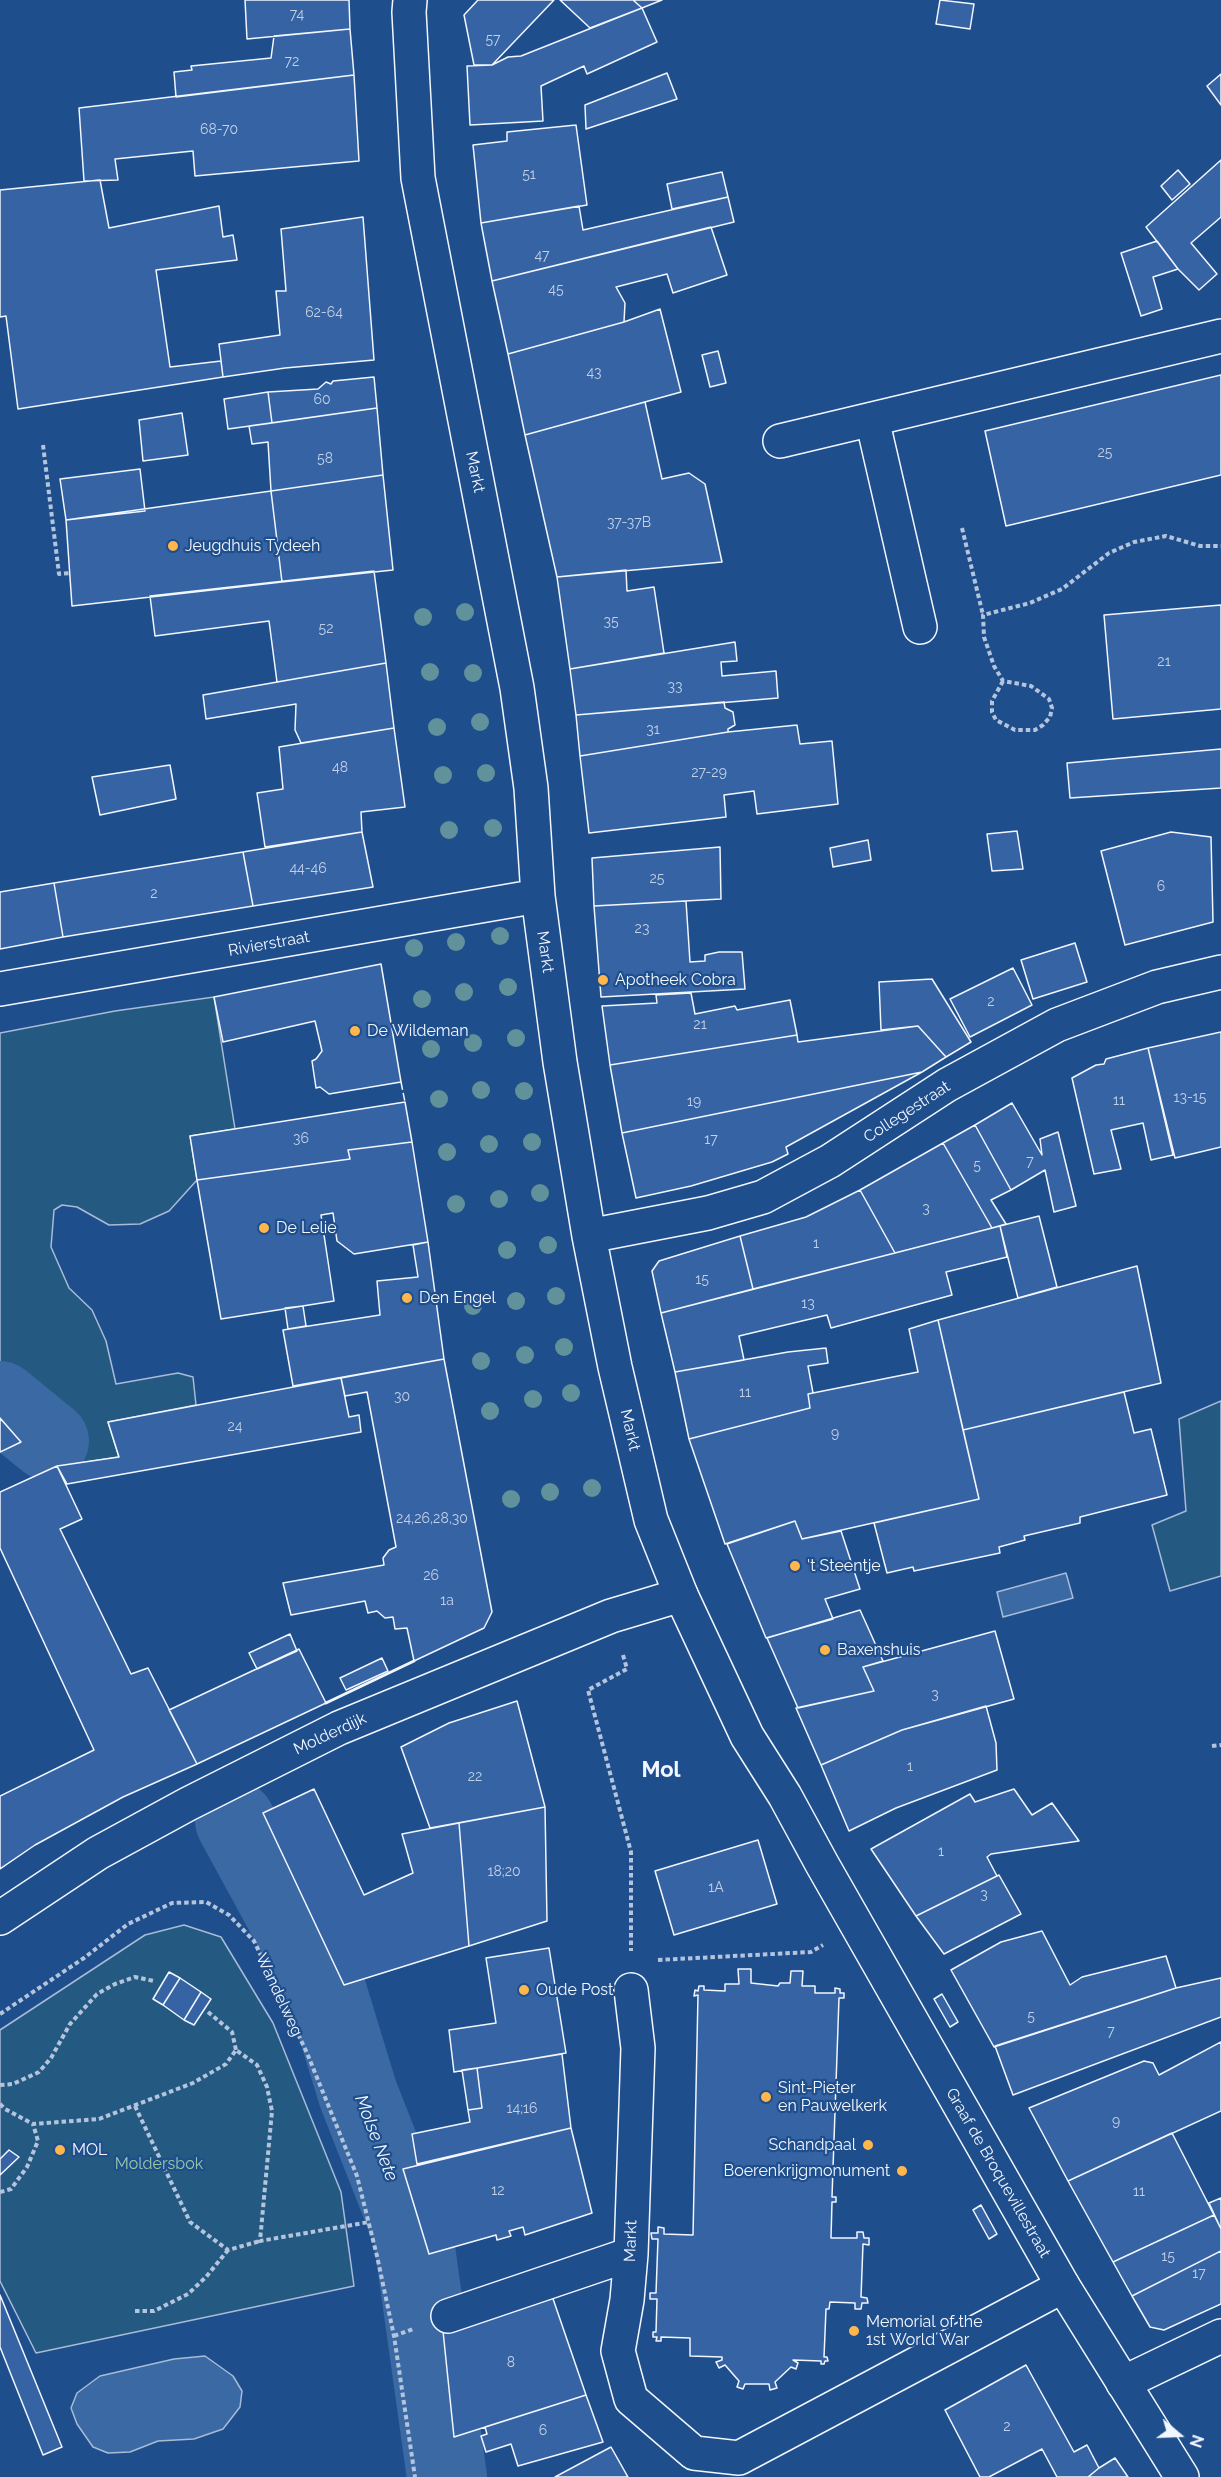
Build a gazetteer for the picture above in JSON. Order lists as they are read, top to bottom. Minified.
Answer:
{"streets":{"street":["Markt","Rivierstraat","Collegestraat","Molderdijk","Graaf de Broquevillestraat"],"path":["Wandelweg"]},"crossings":[["Markt","Rivierstraat"],["Markt","Collegestraat"],["Markt","Molderdijk"],["Markt","Graaf de Broquevillestraat"]],"districts":["Mol"],"water":["Molse Nete"],"parks":["Moldersbok"],"places":["Jeugdhuis Tydeeh","Apotheek Cobra","De Wildeman","De Lelie","Den Engel","'t Steentje","Baxenshuis","Oude Post","Sint-Pieter en Pauwelkerk","Schandpaal","MOL","Boerenkrijgmonument","Memorial of the 1st World War"],"house_numbers":["74","57","72","68-70","51","47","45","62-64","43","60","25","58","37-37B","35","52","21","33","31","48","27-29","44-46","25","6","2","23","2","21","13-15","11","19","36","17","7","5","3","1","15","13","11","30","24","9","24,26,28,30","26","1a","3","1","22","1","18;20","1A","3","5","7","14;16","9","12","11","15","17","8","2","6"],"north":"right"}
